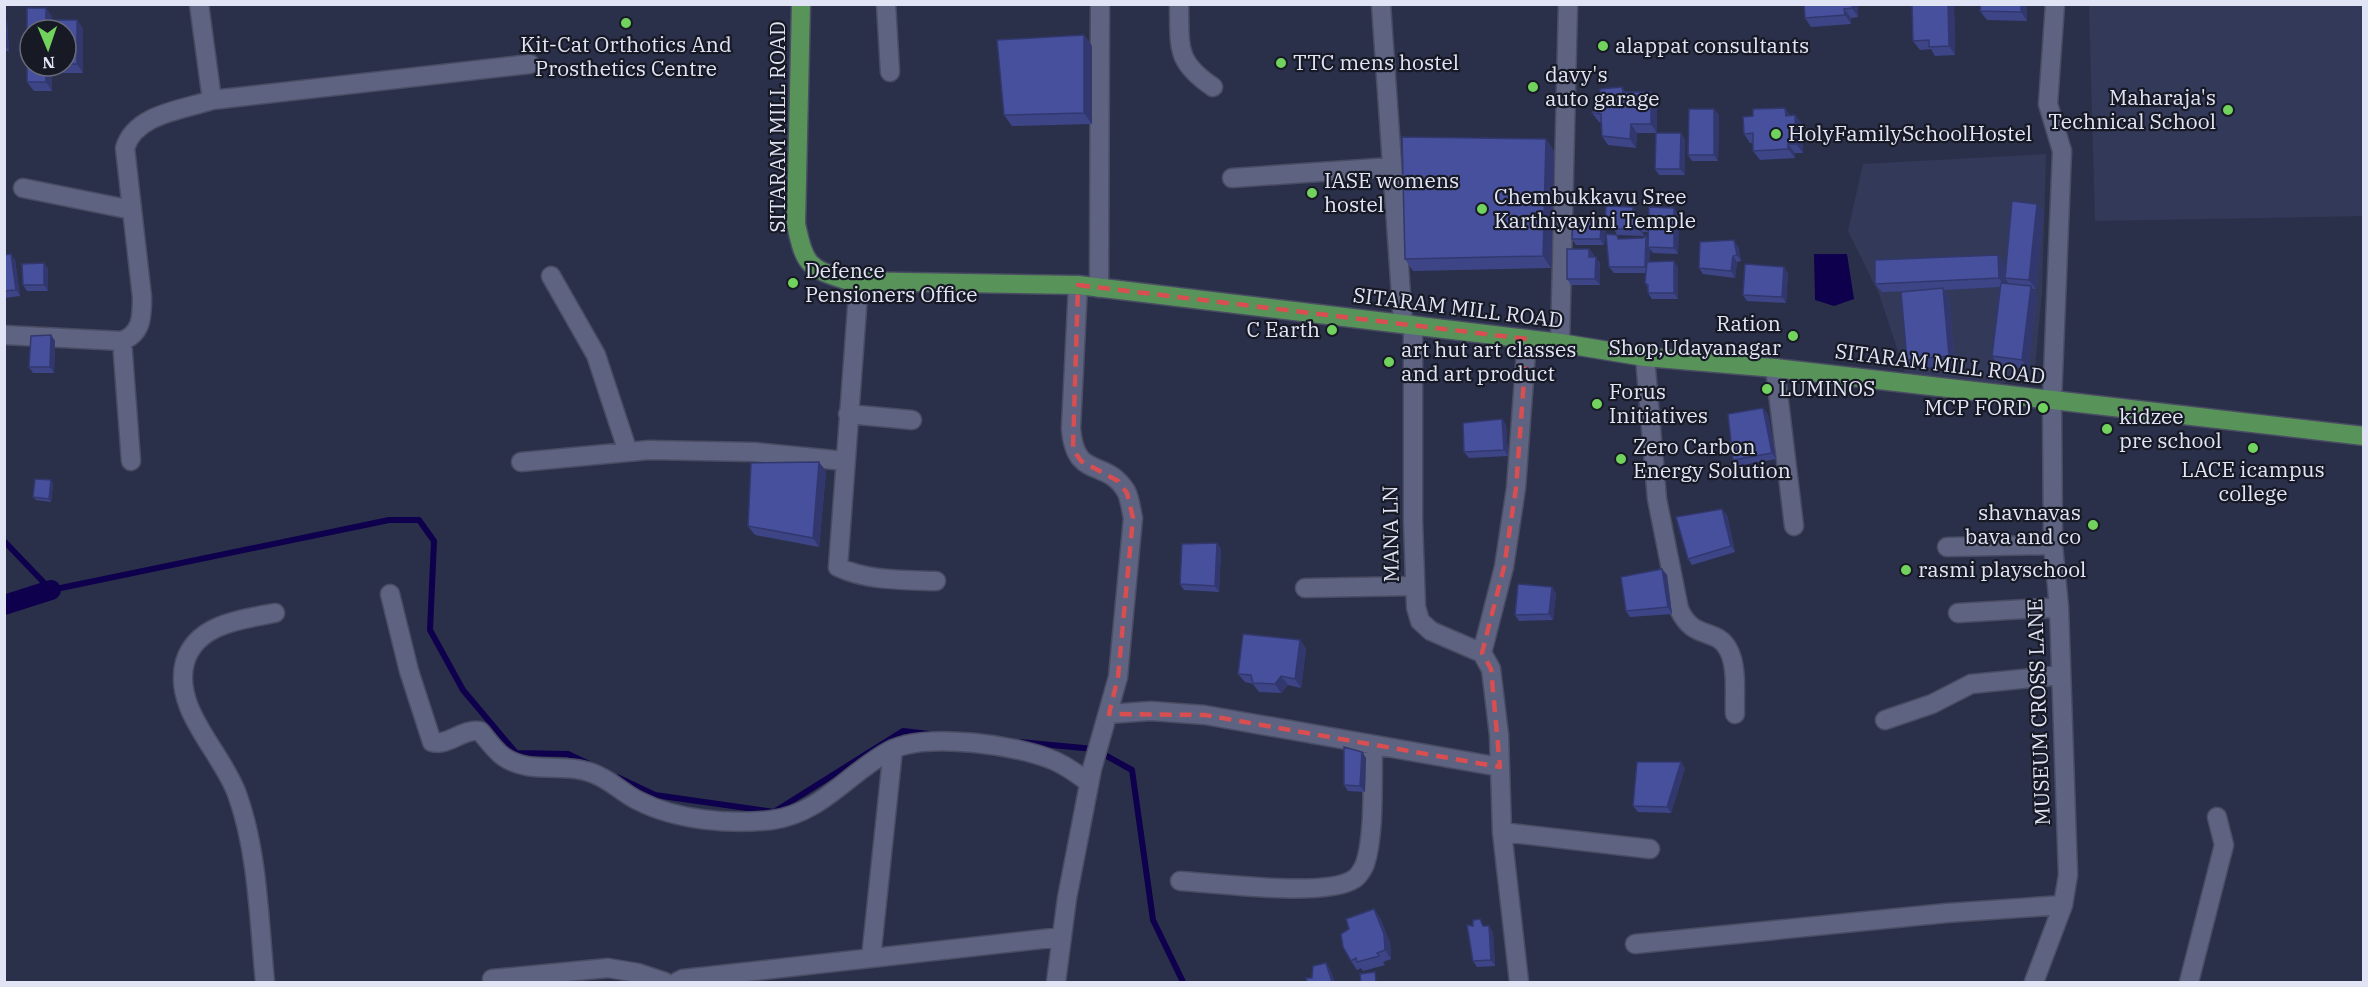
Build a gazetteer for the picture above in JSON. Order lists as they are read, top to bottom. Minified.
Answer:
{"streets":{"main road":["SITARAM MILL ROAD"],"street":["MANA LN","MUSEUM CROSS LANE"]},"crossings":[["SITARAM MILL ROAD","MANA LN"],["SITARAM MILL ROAD","MUSEUM CROSS LANE"]],"places":["Kit-Cat Orthotics And Prosthetics Centre","alappat consultants","TTC mens hostel","davy's auto garage","Maharaja's Technical School","HolyFamilySchoolHostel","IASE womens hostel","Chembukkavu Sree Karthiyayini Temple","Defence Pensioners Office","C Earth","Ration Shop,Udayanagar","art hut art classes and art product","LUMINOS","Forus Initiatives","MCP FORD","kidzee pre school","LACE icampus college","Zero Carbon Energy Solution","shavnavas bava and co","rasmi playschool"],"north":"bottom"}
